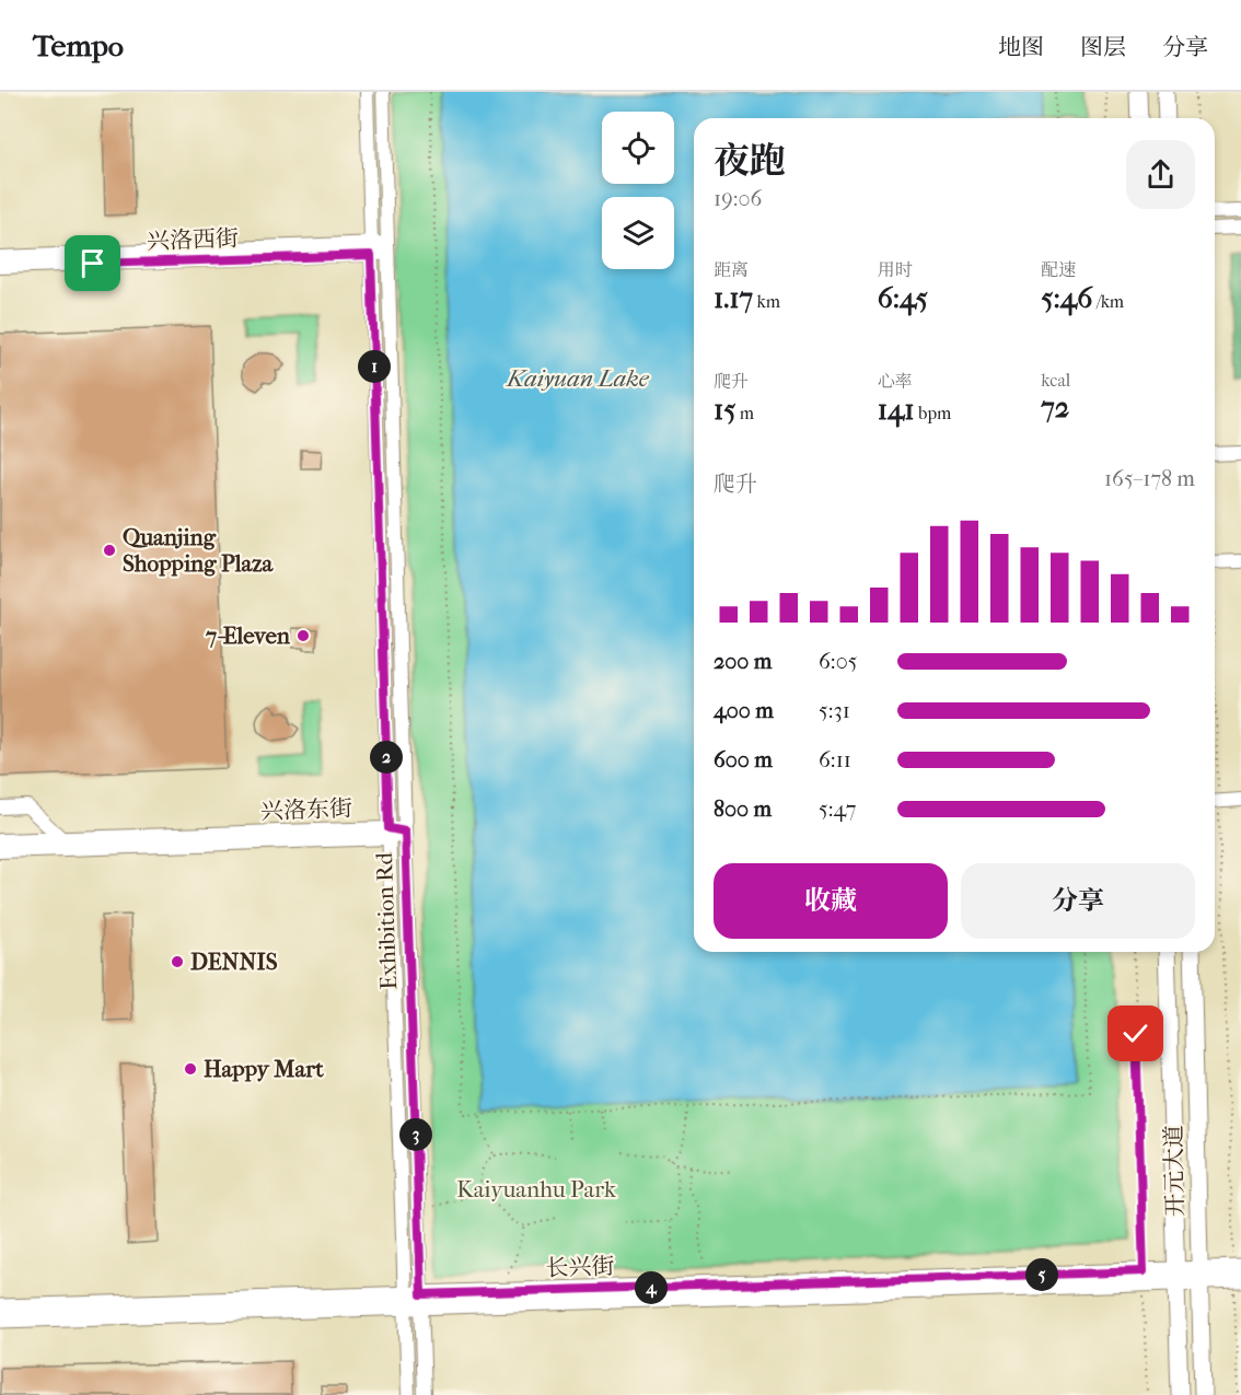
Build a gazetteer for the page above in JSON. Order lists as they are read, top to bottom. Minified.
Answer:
{"streets":{"main road":["开元大道","长兴街"],"street":["兴洛西街","兴洛东街","Exhibition Rd"]},"crossings":[["兴洛西街","Exhibition Rd"],["兴洛东街","Exhibition Rd"],["Exhibition Rd","长兴街"],["开元大道","长兴街"]],"water":["Kaiyuan Lake"],"parks":["Kaiyuanhu Park"],"places":["Quanjing Shopping Plaza","7-Eleven","DENNIS","Happy Mart"],"page":{"header":"Tempo","nav":["地图","图层","分享"],"heading":["夜跑","19:06"],"stats":[["距离","1.17 km"],["用时","6:45"],["配速","5:46 /km"],["爬升","15 m"],["心率","141 bpm"],["kcal","72"]],"pins":["1","2","3","5","4"],"chart":["爬升","165–178 m"],"list":[{"name":"200 m","note":"6:05"},{"name":"400 m","note":"5:31"},{"name":"600 m","note":"6:11"},{"name":"800 m","note":"5:47"}],"buttons":["收藏","分享"]}}
